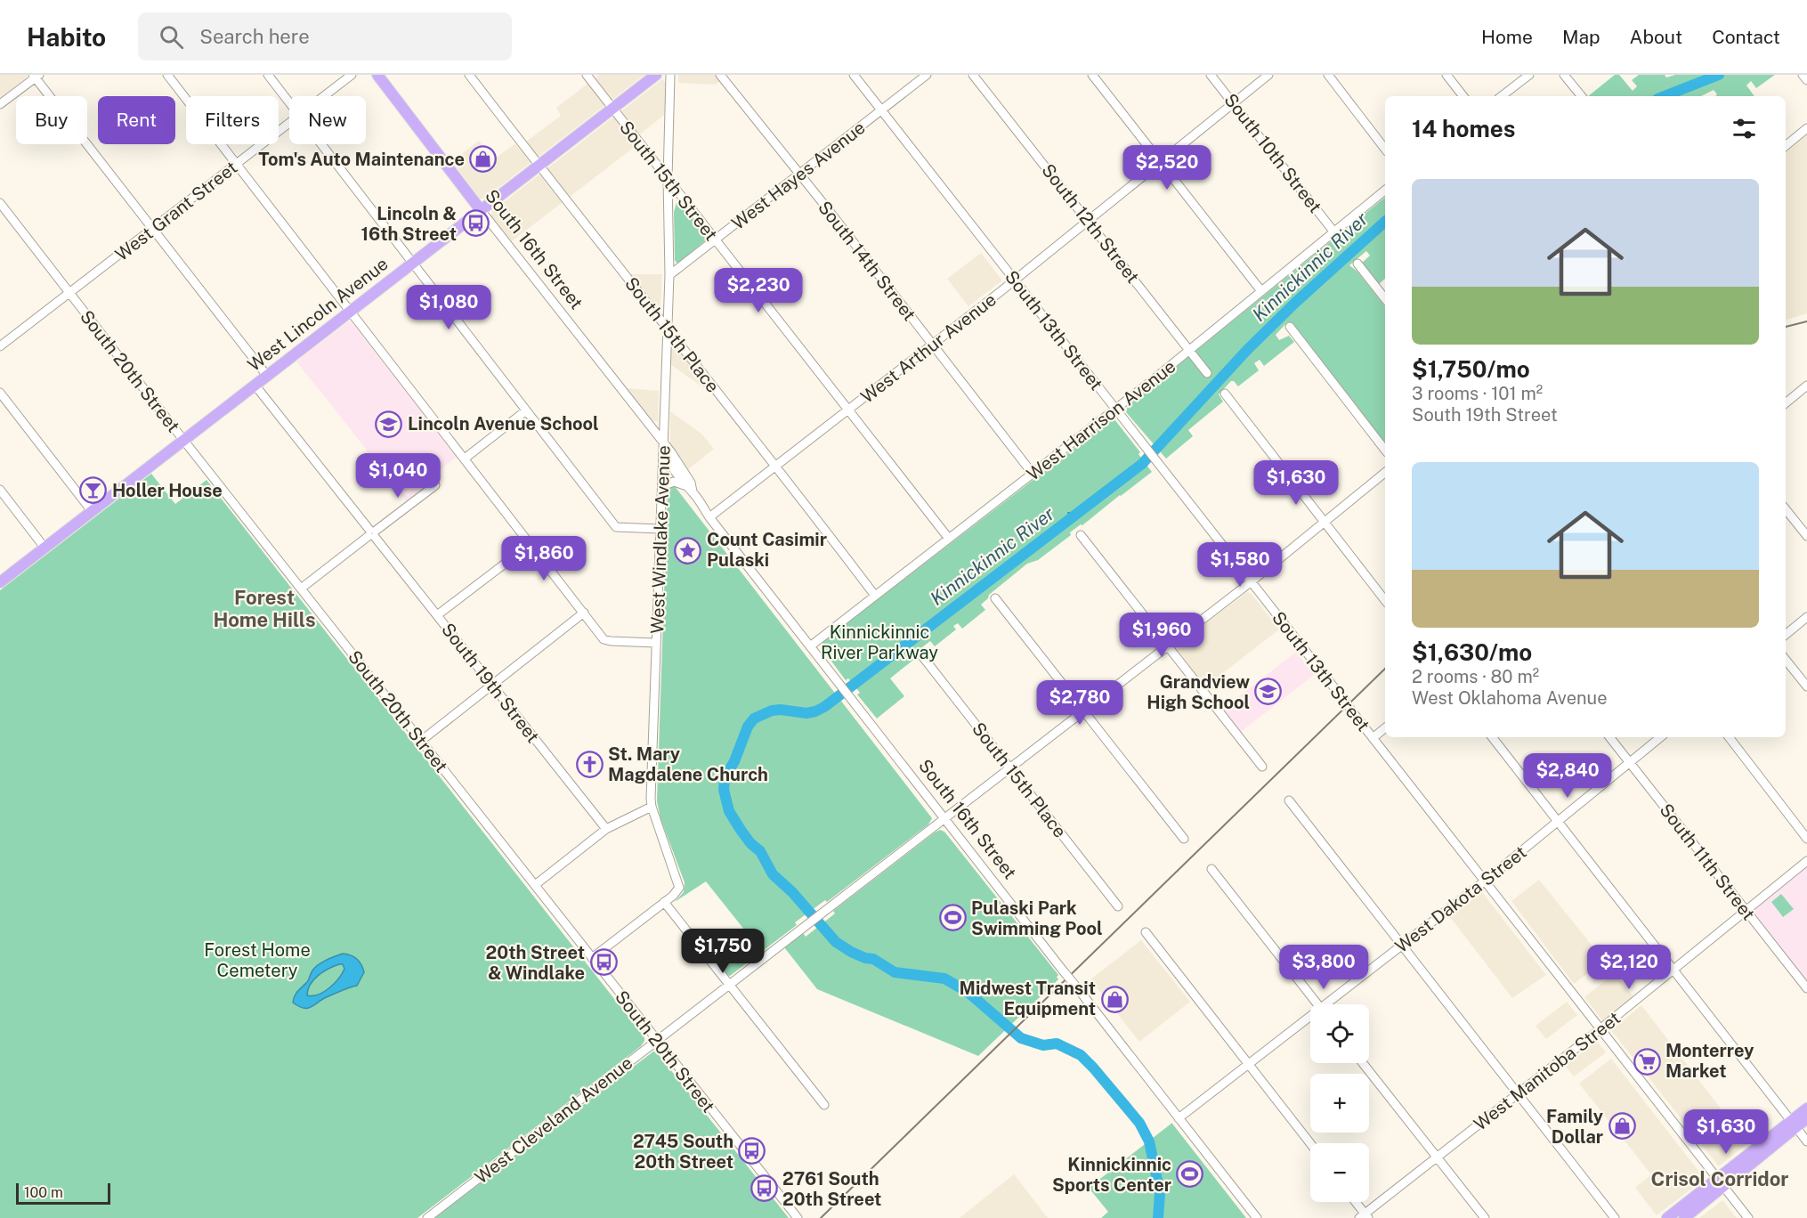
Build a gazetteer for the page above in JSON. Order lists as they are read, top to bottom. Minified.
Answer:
{"streets":{"main road":["South 16th Street","West Lincoln Avenue"],"street":["South 10th Street","West Hayes Avenue","South 15th Street","West Grant Street","South 12th Street","South 14th Street","South 13th Street","South 15th Place","West Arthur Avenue","South 20th Street","West Harrison Avenue","West Windlake Avenue","South 19th Street","South 11th Street","West Dakota Street","West Manitoba Street","West Cleveland Avenue"]},"crossings":[["South 10th Street","West Arthur Avenue"],["South 10th Street","West Harrison Avenue"],["West Hayes Avenue","South 15th Street"],["West Hayes Avenue","South 14th Street"],["West Hayes Avenue","South 13th Street"],["West Hayes Avenue","West Windlake Avenue"],["South 15th Street","West Lincoln Avenue"],["South 15th Street","West Arthur Avenue"],["South 15th Street","West Harrison Avenue"],["South 15th Street","West Windlake Avenue"],["West Grant Street","South 20th Street"],["South 12th Street","West Arthur Avenue"],["South 12th Street","West Harrison Avenue"],["South 16th Street","West Lincoln Avenue"],["South 16th Street","West Arthur Avenue"],["South 16th Street","West Harrison Avenue"],["South 16th Street","West Windlake Avenue"],["South 16th Street","West Dakota Street"],["South 16th Street","West Cleveland Avenue"],["South 14th Street","West Arthur Avenue"],["South 14th Street","West Harrison Avenue"],["West Lincoln Avenue","South 15th Place"],["West Lincoln Avenue","South 20th Street"],["West Lincoln Avenue","South 19th Street"],["South 13th Street","West Arthur Avenue"],["South 13th Street","West Harrison Avenue"],["South 13th Street","West Dakota Street"],["South 13th Street","West Manitoba Street"],["South 13th Street","West Cleveland Avenue"],["South 15th Place","West Arthur Avenue"],["South 15th Place","West Harrison Avenue"],["South 15th Place","West Windlake Avenue"],["South 15th Place","West Cleveland Avenue"],["South 20th Street","West Windlake Avenue"],["South 20th Street","West Cleveland Avenue"],["South 11th Street","West Dakota Street"],["South 11th Street","West Manitoba Street"]],"districts":["Forest Home Hills","Crisol Corridor"],"water":["Kinnickinnic River"],"parks":["Kinnickinnic River Parkway","Forest Home Cemetery"],"places":{"shop":["Tom's Auto Maintenance","Midwest Transit Equipment","Family Dollar"],"bus stop":["Lincoln & 16th Street","20th Street & Windlake","2745 South 20th Street","2761 South 20th Street"],"school or university":["Lincoln Avenue School","Grandview High School"],"bar":["Holler House"],"place":["Count Casimir Pulaski"],"church":["St. Mary Magdalene Church"],"sports":["Pulaski Park Swimming Pool","Kinnickinnic Sports Center"],"supermarket":["Monterrey Market"]},"scale_bar":"100 m","page":{"header":"Habito","search":"Search here","nav":["Home","Map","About","Contact"],"chip":["Buy","Rent","Filters","New"],"heading":"14 homes","price":["$2,520","$2,230","$1,080","$1,040","$1,630","$1,860","$1,580","$1,960","$2,780","$2,840","$1,750","$3,800","$2,120","$1,630"],"list":[{"name":"$1,750/mo","note":"3 rooms · 101 m² · South 19th Street"},{"name":"$1,630/mo","note":"2 rooms · 80 m² · West Oklahoma Avenue"}],"map_buttons":["+","−"],"scale":"100 m"}}
